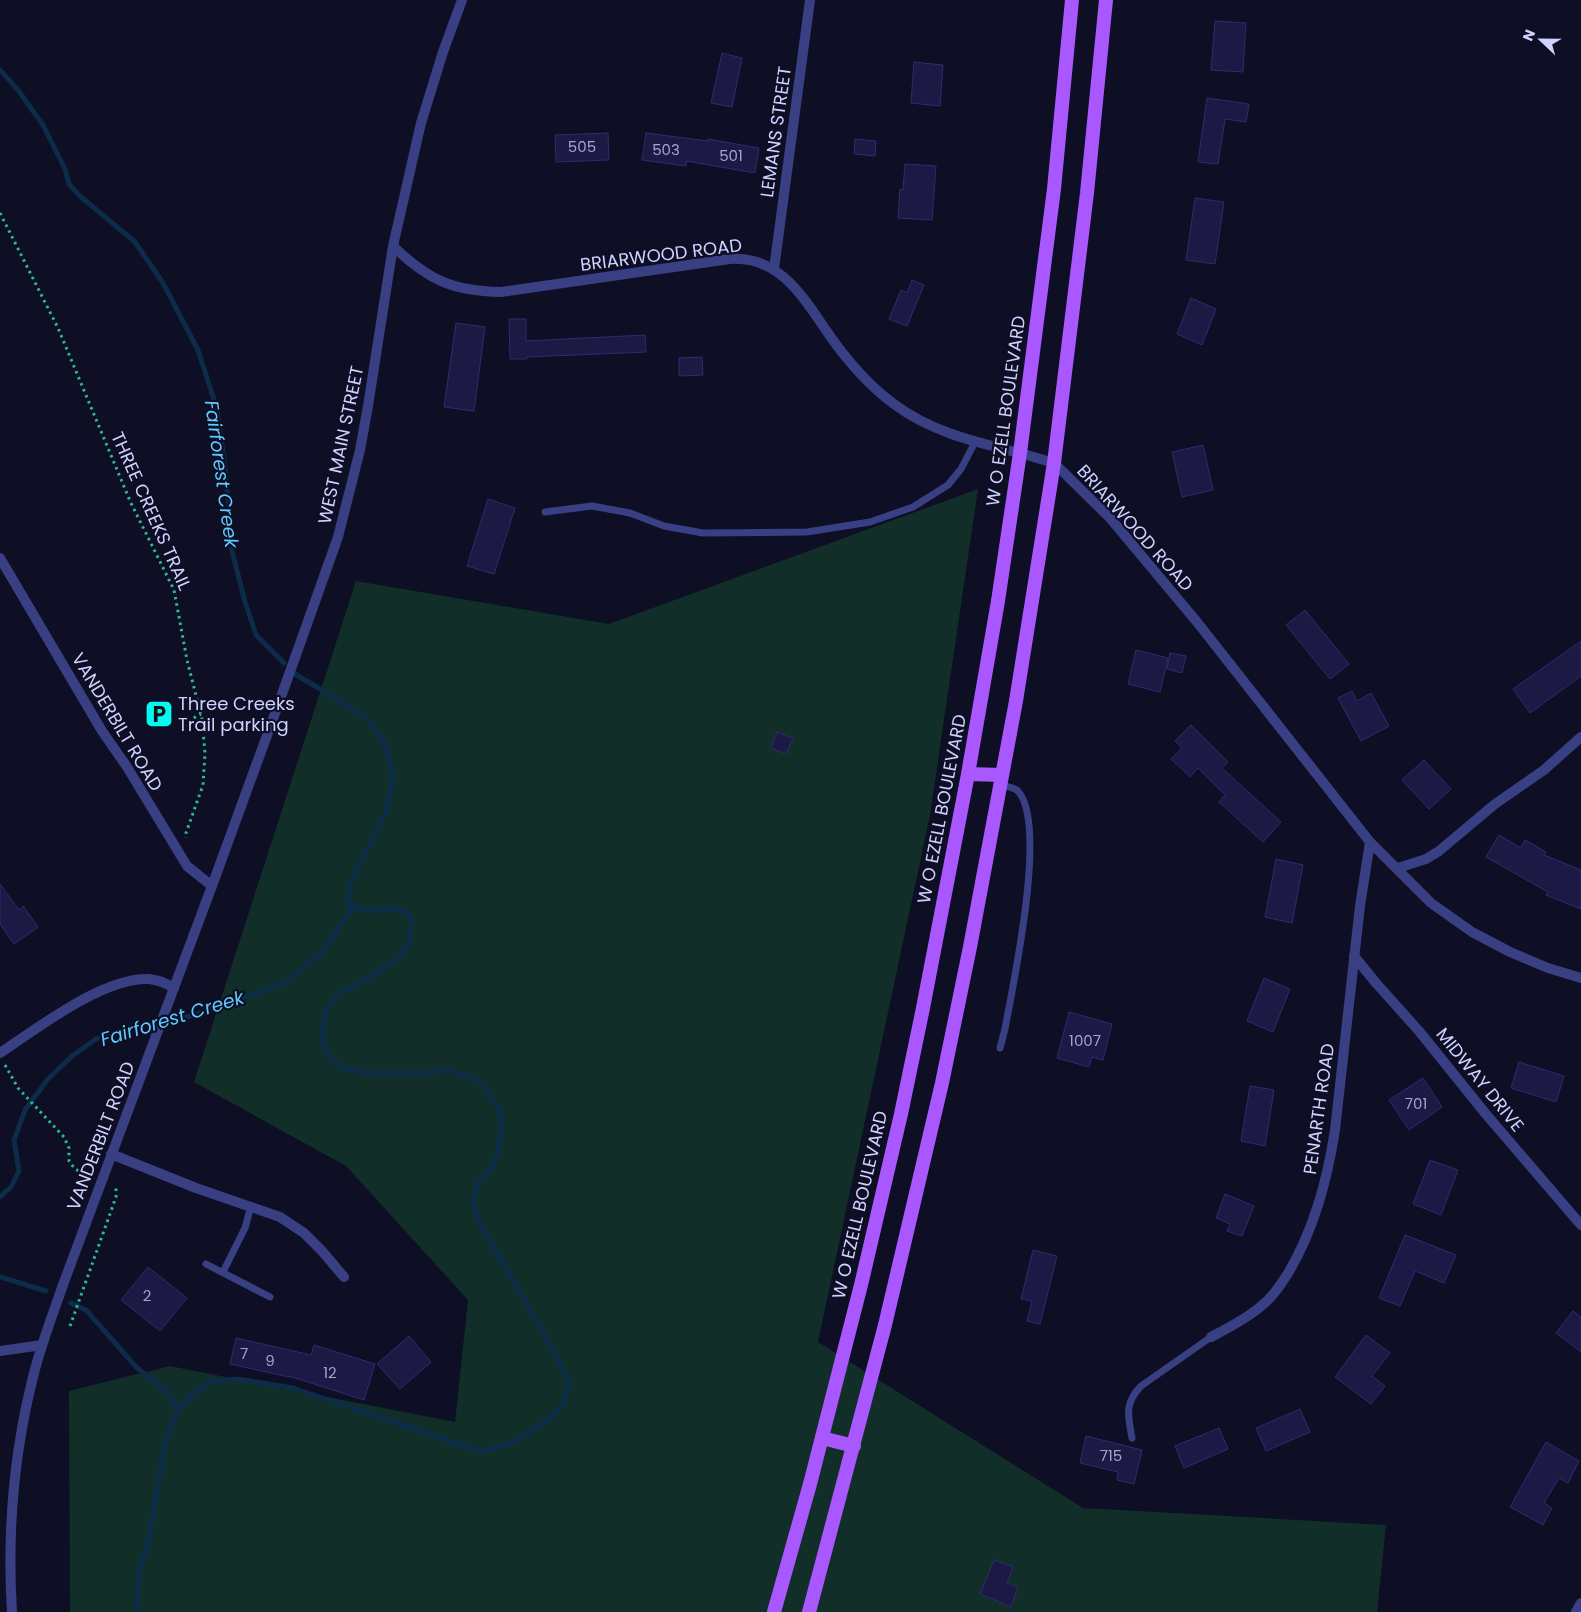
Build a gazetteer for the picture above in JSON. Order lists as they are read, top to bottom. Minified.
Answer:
{"streets":{"main road":["W O EZELL BOULEVARD"],"street":["LEMANS STREET","BRIARWOOD ROAD","WEST MAIN STREET","VANDERBILT ROAD","MIDWAY DRIVE","PENARTH ROAD"],"path":["THREE CREEKS TRAIL"]},"crossings":[["LEMANS STREET","BRIARWOOD ROAD"],["BRIARWOOD ROAD","W O EZELL BOULEVARD"],["BRIARWOOD ROAD","WEST MAIN STREET"],["BRIARWOOD ROAD","PENARTH ROAD"],["WEST MAIN STREET","VANDERBILT ROAD"],["MIDWAY DRIVE","PENARTH ROAD"]],"water":["Fairforest Creek"],"places":{"parking":["Three Creeks Trail parking"]},"house_numbers":["505","503","501","1007","701","2","7","9","12","715"],"north":"left"}
